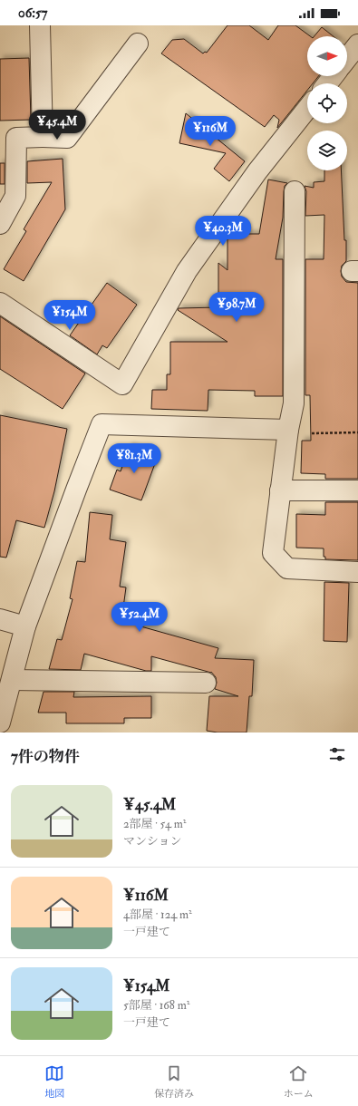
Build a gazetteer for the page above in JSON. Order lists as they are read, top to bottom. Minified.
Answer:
{"north":"right","page":{"status":"06:57","price":["¥45.4M","¥116M","¥40.3M","¥98.7M","¥154M","¥81.3M","¥52.4M"],"heading":"7件の物件","list":[{"name":"¥45.4M","note":"2部屋 · 54 m² · マンション"},{"name":"¥116M","note":"4部屋 · 124 m² · 一戸建て"},{"name":"¥154M","note":"5部屋 · 168 m² · 一戸建て"}],"tabs":["地図","保存済み","ホーム"]}}
